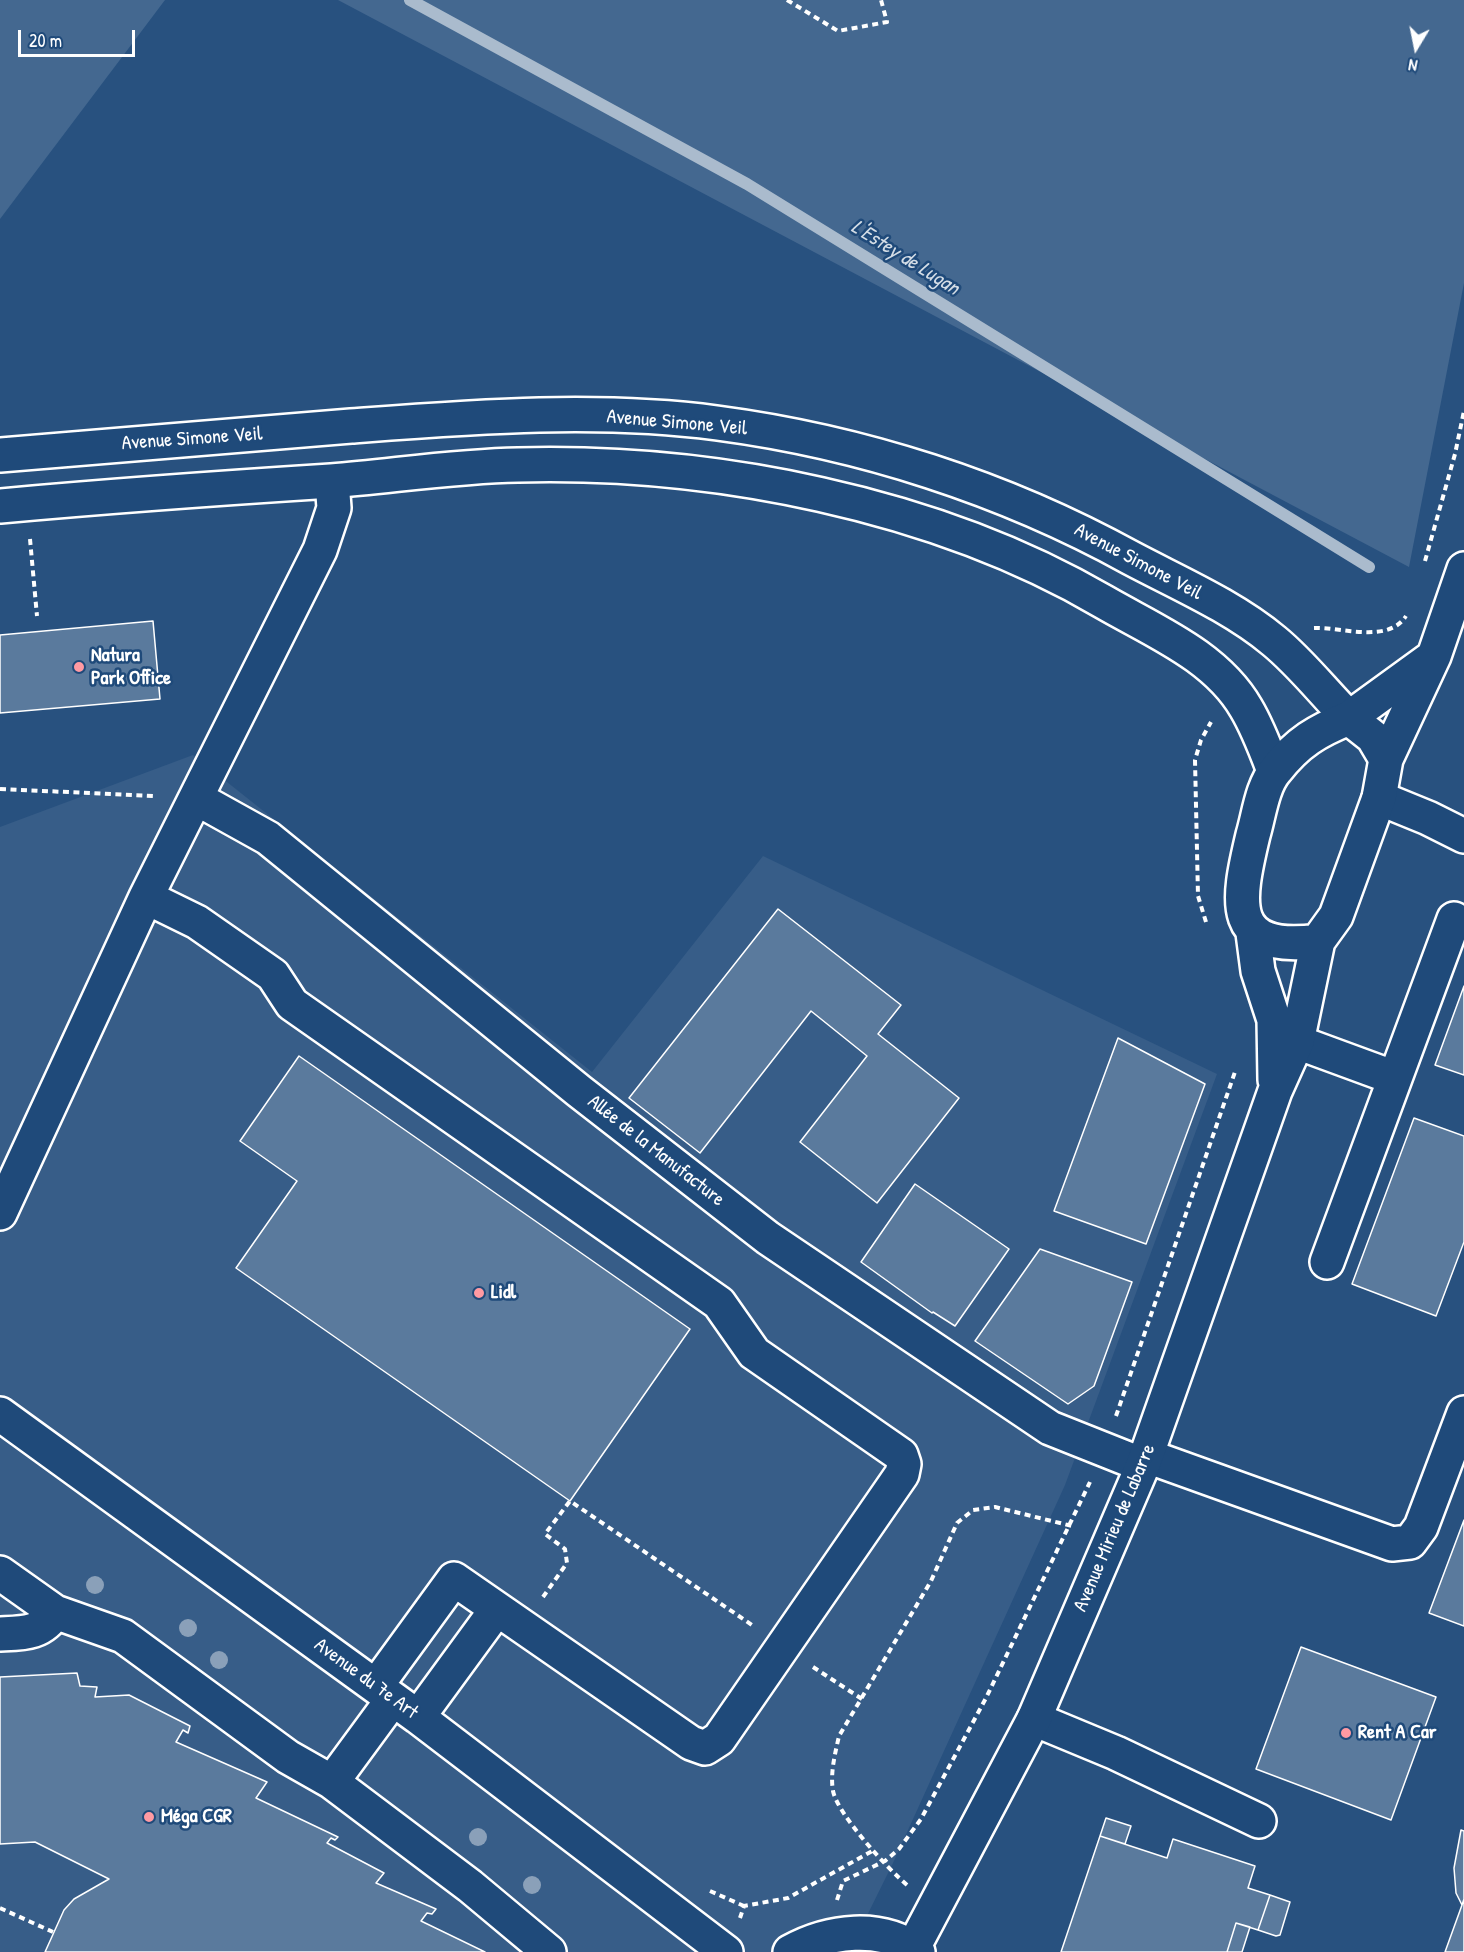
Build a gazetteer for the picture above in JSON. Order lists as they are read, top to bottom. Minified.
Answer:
{"streets":{"street":["Avenue Simone Veil","Allée de la Manufacture","Avenue Mirieu de Labarre","Avenue du 7e Art"]},"crossings":[["Avenue Simone Veil","Avenue Mirieu de Labarre"],["Allée de la Manufacture","Avenue Mirieu de Labarre"]],"water":["L'Estey de Lugan"],"places":["Natura Park Office","Lidl","Rent A Car","Méga CGR"],"scale_bar":"20 m","north":"bottom"}
